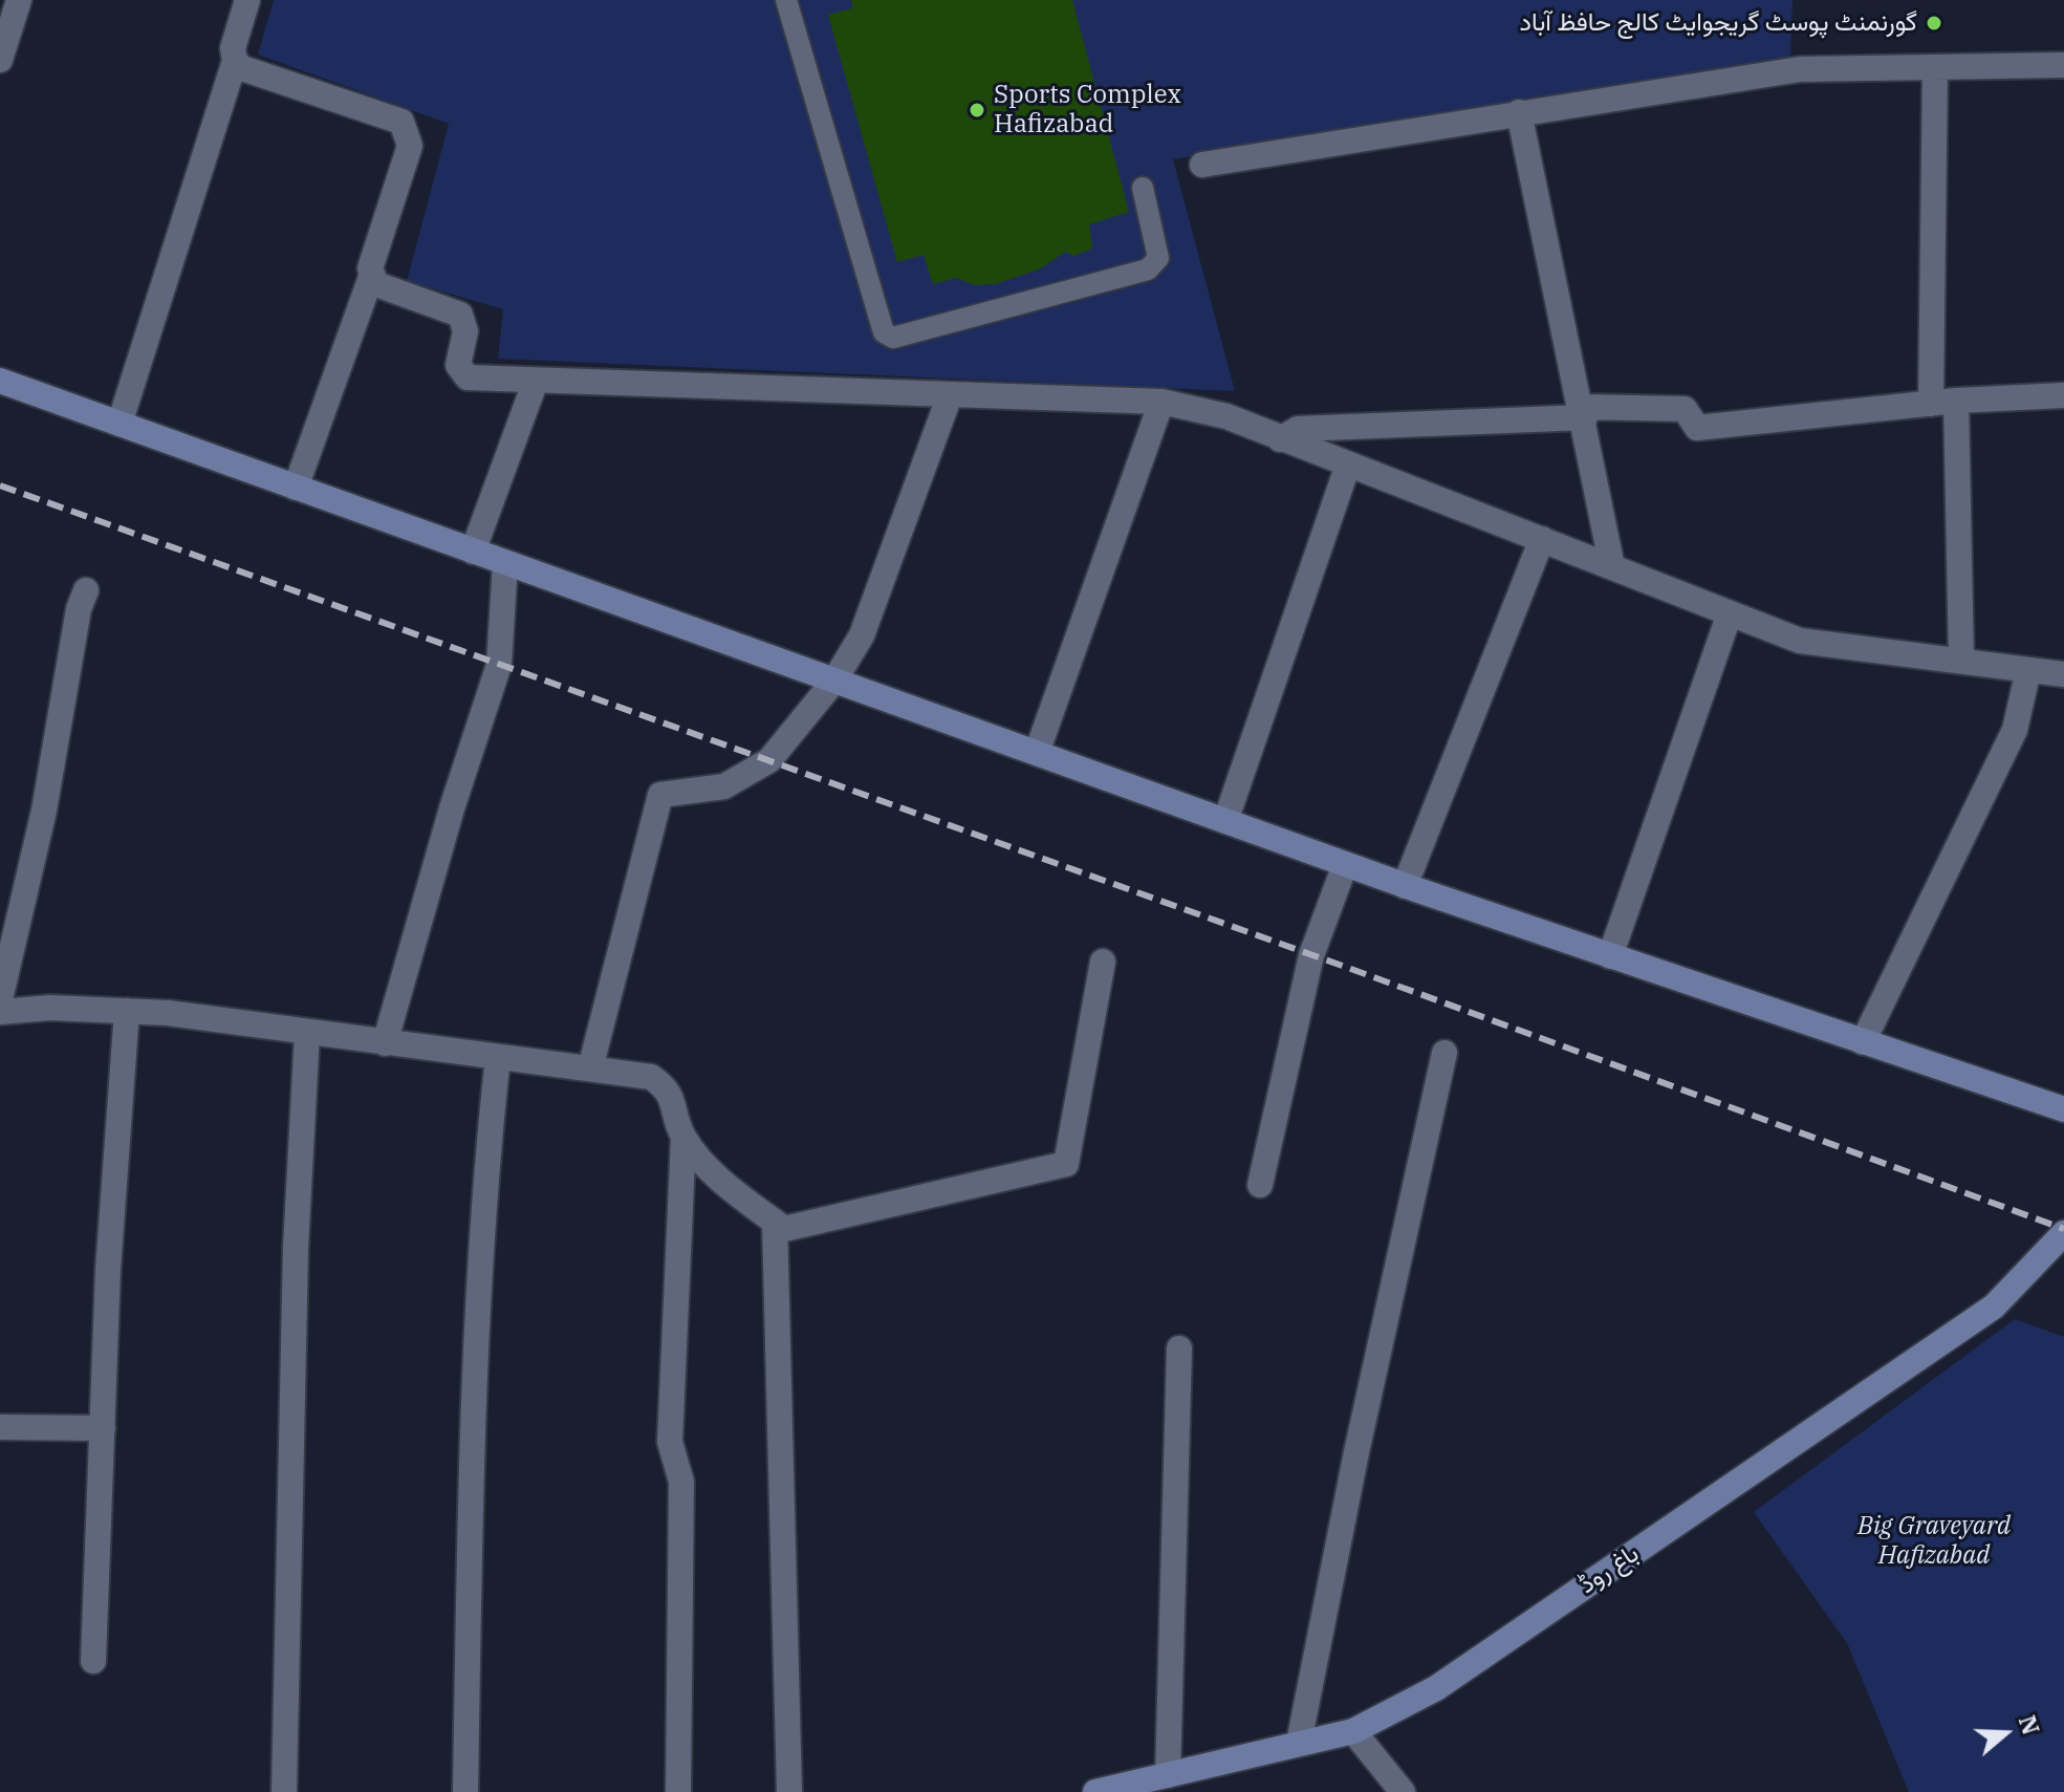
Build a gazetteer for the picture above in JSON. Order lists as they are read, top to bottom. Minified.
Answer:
{"streets":{"street":["باغ روڈ"]},"parks":["Big Graveyard Hafizabad"],"places":["گورنمنٹ پوسٹ گریجوایٹ کالج حافظ آباد","Sports Complex Hafizabad"],"north":"right"}
